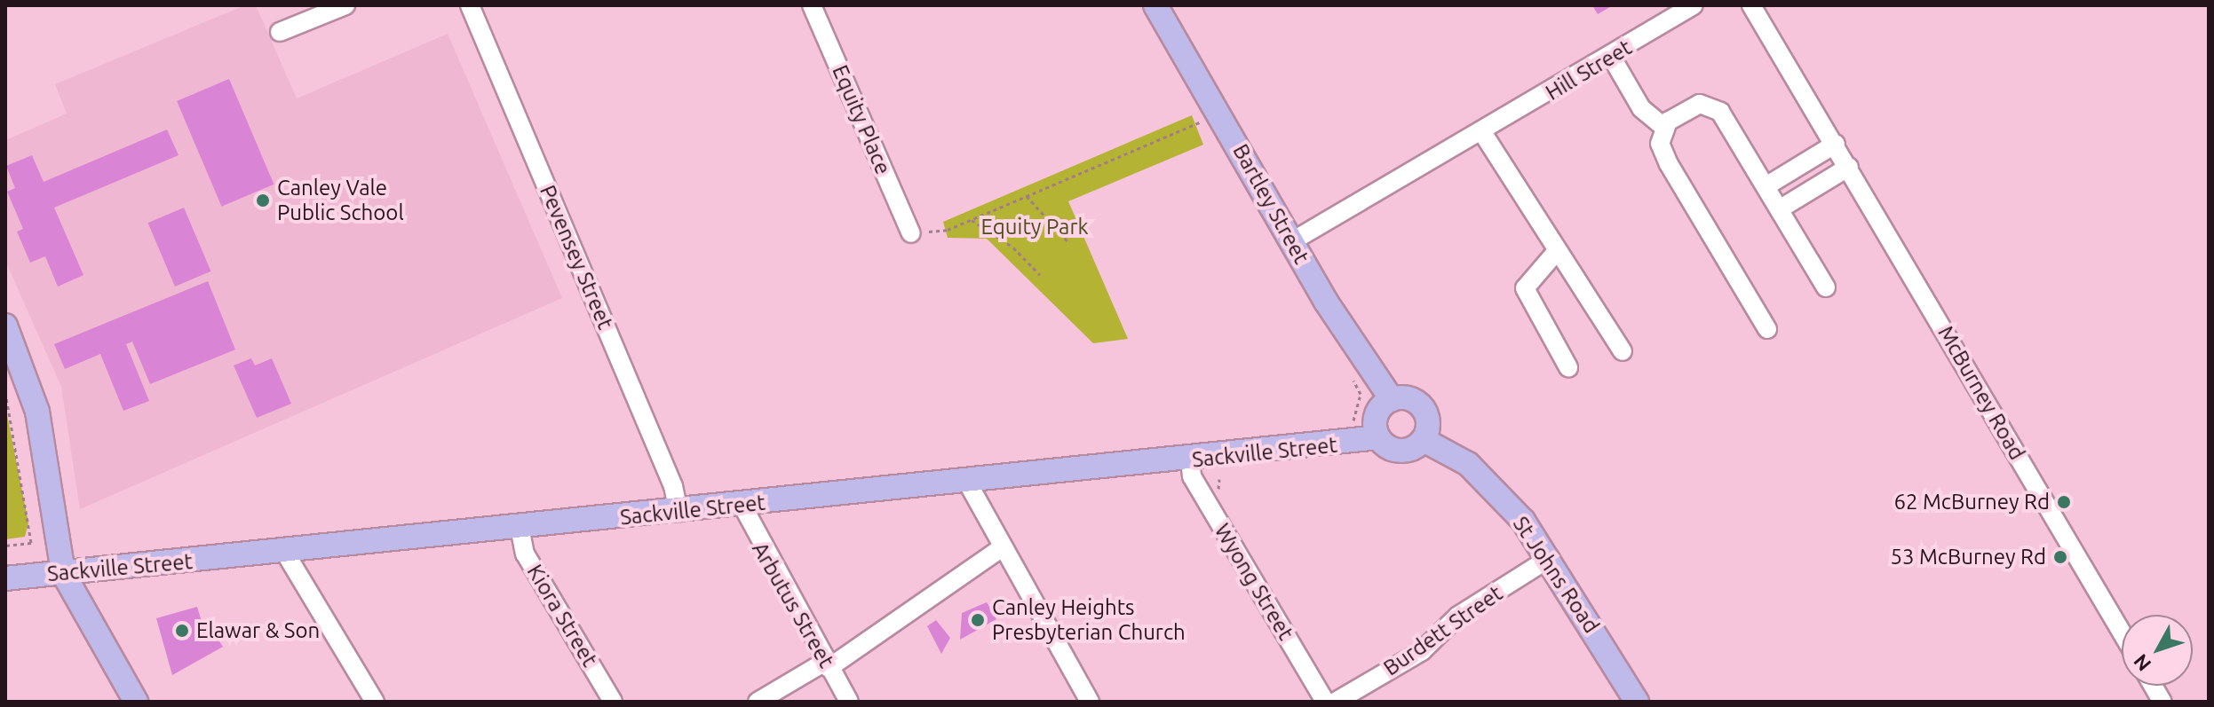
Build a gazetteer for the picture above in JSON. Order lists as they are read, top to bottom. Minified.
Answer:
{"streets":{"main road":["Bartley Street","Sackville Street","St Johns Road"],"street":["Hill Street","Equity Place","Pevensey Street","McBurney Road","Wyong Street","Arbutus Street","Kiora Street","Burdett Street"]},"crossings":[["Hill Street","Bartley Street"],["Bartley Street","Sackville Street"],["Bartley Street","St Johns Road"],["Pevensey Street","Sackville Street"],["Sackville Street","St Johns Road"],["Sackville Street","Wyong Street"],["Sackville Street","Arbutus Street"],["Sackville Street","Kiora Street"],["St Johns Road","Burdett Street"],["Wyong Street","Burdett Street"]],"parks":["Equity Park"],"places":["Canley Vale Public School","62 McBurney Rd","53 McBurney Rd","Canley Heights Presbyterian Church","Elawar & Son"],"north":"bottom left"}
